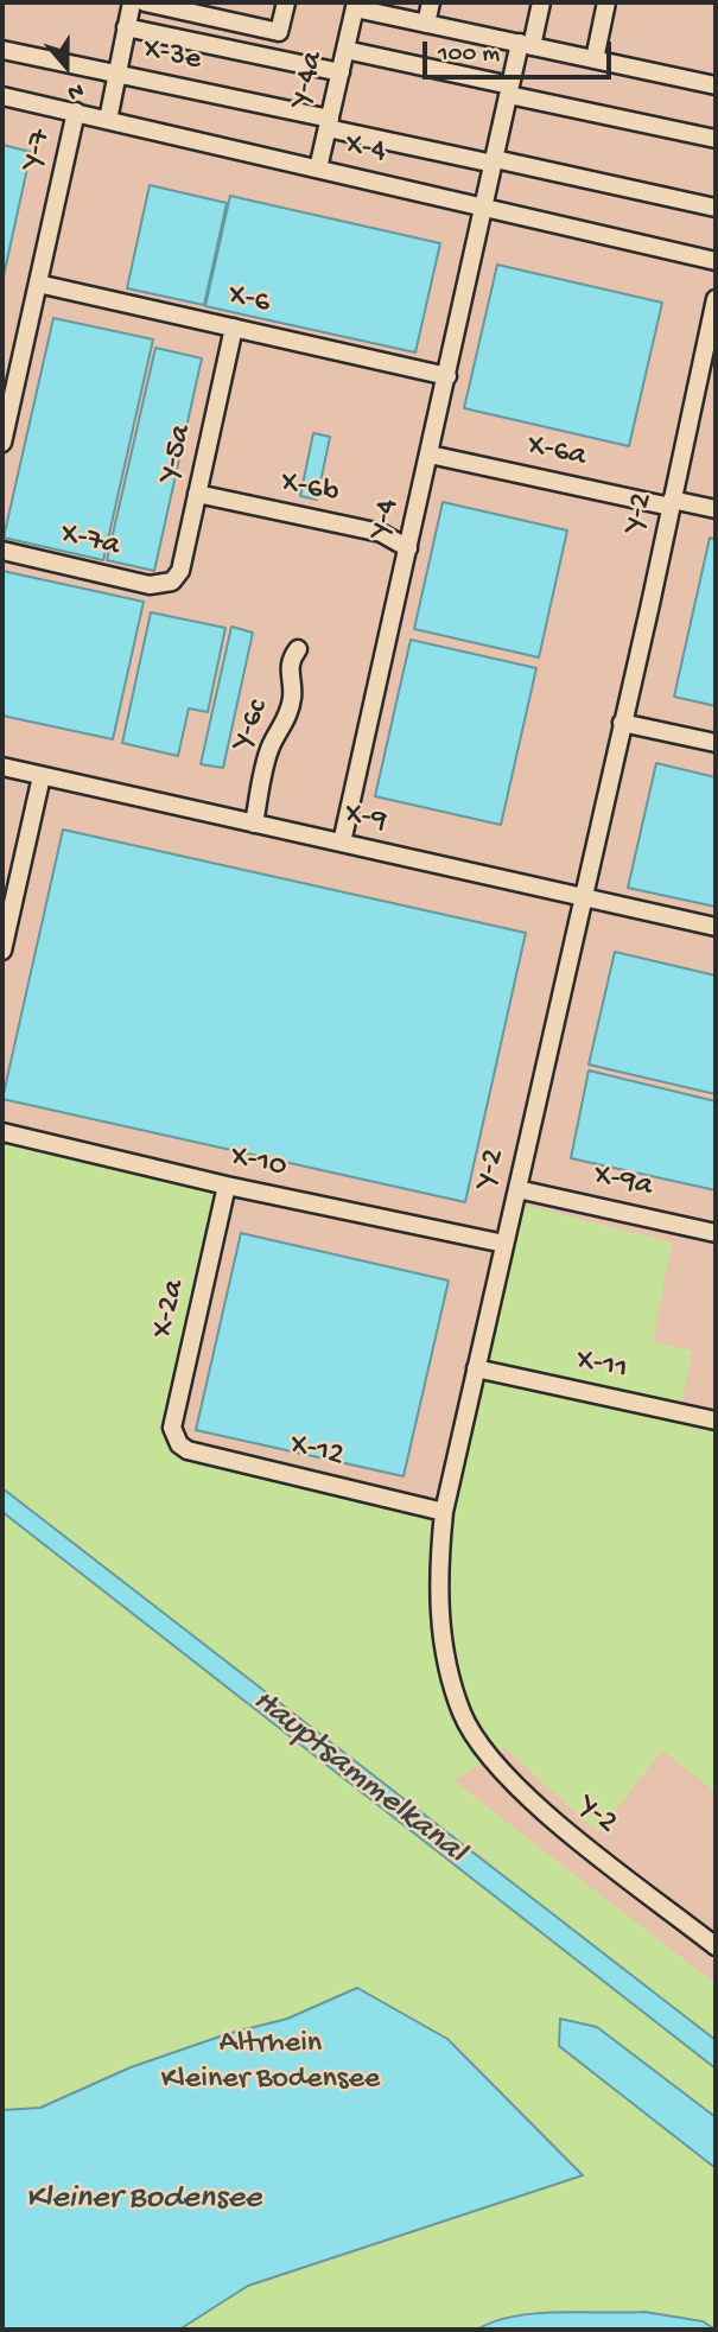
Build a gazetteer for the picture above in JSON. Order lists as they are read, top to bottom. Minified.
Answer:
{"streets":{"street":["X-3e","Y-4a","Y-7","X-4","X-6","X-6a","Y-5a","X-6b","Y-2","Y-4","X-7a","Y-6c","X-9","X-10","X-9a","X-2a","X-11","X-12"]},"crossings":[["X-3e","Y-4a"],["Y-4a","X-4"],["Y-7","X-4"],["Y-7","X-6"],["X-4","Y-4"],["X-6","Y-5a"],["X-6","Y-4"],["X-6a","Y-2"],["X-6a","Y-4"],["Y-5a","X-6b"],["Y-5a","X-7a"],["X-6b","Y-4"],["Y-2","X-9"],["Y-2","X-10"],["Y-2","X-9a"],["Y-2","X-11"],["Y-2","X-12"],["Y-4","X-9"],["Y-6c","X-9"],["X-10","X-2a"],["X-2a","X-12"]],"water":["Hauptsammelkanal","Kleiner Bodensee"],"parks":["Altrhein Kleiner Bodensee"],"scale_bar":"100 m","north":"bottom"}
